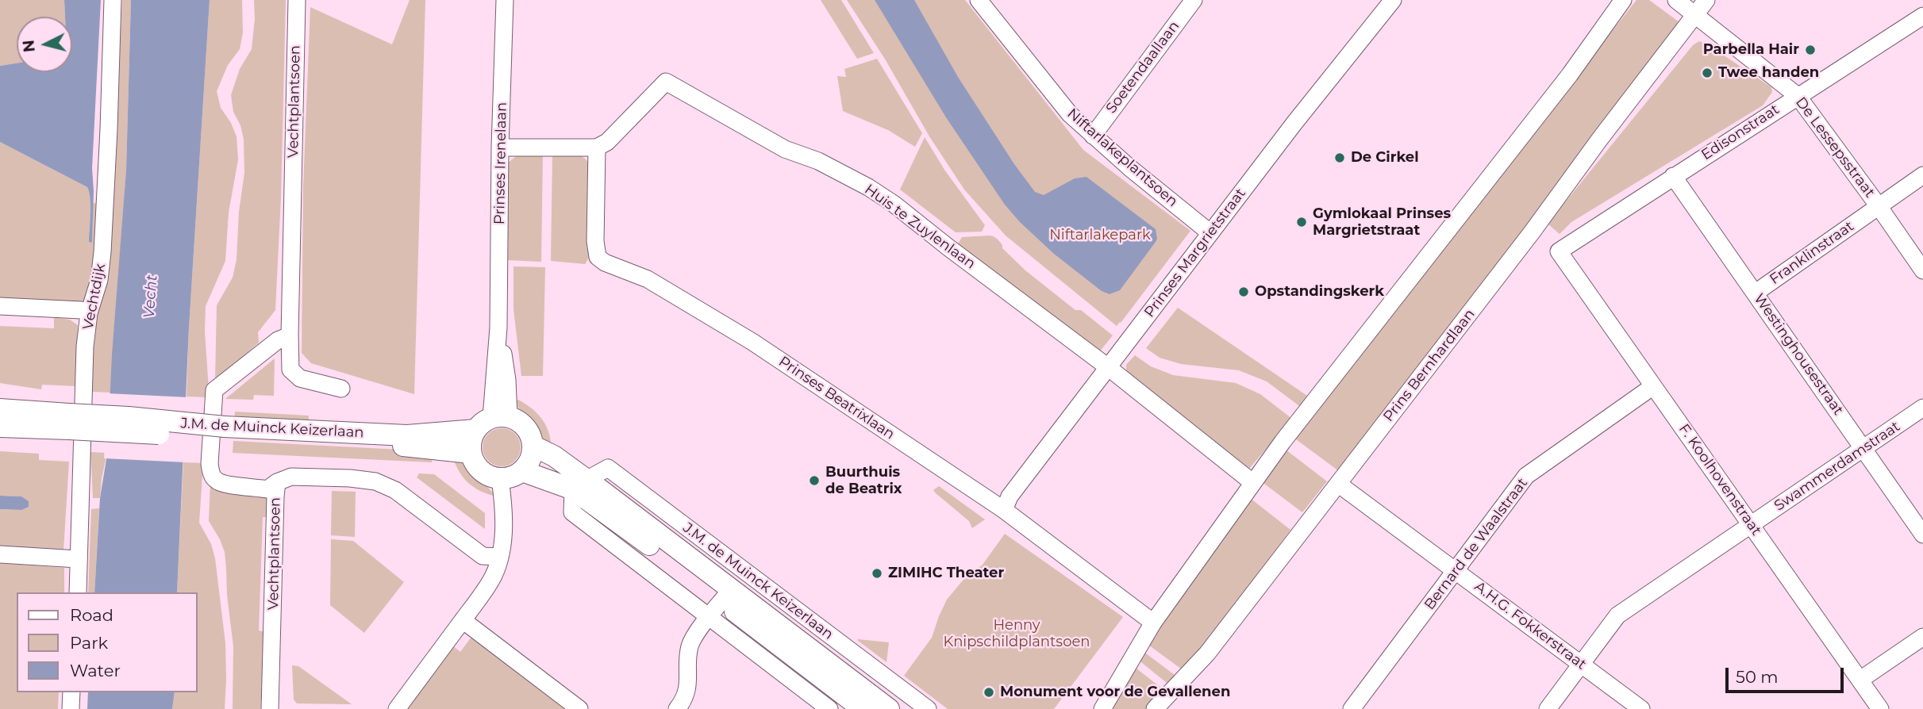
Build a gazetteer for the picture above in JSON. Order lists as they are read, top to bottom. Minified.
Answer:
{"streets":{"main road":["J.M. de Muinck Keizerlaan"],"street":["Soetendaallaan","Vechtplantsoen","Edisonstraat","De Lessepsstraat","Niftarlakeplantsoen","Prinses Irenelaan","Huis te Zuylenlaan","Prinses Margrietstraat","Franklinstraat","Vechtdijk","Westinghousestraat","Prins Bernhardlaan","Prinses Beatrixlaan","Swammerdamstraat","F. Koolhovenstraat","Bernard de Waalstraat","A.H.G. Fokkerstraat"]},"crossings":[["Soetendaallaan","Niftarlakeplantsoen"],["Edisonstraat","De Lessepsstraat"],["Edisonstraat","Westinghousestraat"],["Edisonstraat","F. Koolhovenstraat"],["De Lessepsstraat","Franklinstraat"],["De Lessepsstraat","Prins Bernhardlaan"],["Niftarlakeplantsoen","Prinses Margrietstraat"],["Prinses Irenelaan","J.M. de Muinck Keizerlaan"],["Huis te Zuylenlaan","Prinses Margrietstraat"],["Huis te Zuylenlaan","Prinses Beatrixlaan"],["Prinses Margrietstraat","Prinses Beatrixlaan"],["Franklinstraat","Westinghousestraat"],["Westinghousestraat","Swammerdamstraat"],["Prins Bernhardlaan","A.H.G. Fokkerstraat"],["Swammerdamstraat","F. Koolhovenstraat"],["Swammerdamstraat","A.H.G. Fokkerstraat"],["F. Koolhovenstraat","Bernard de Waalstraat"],["Bernard de Waalstraat","A.H.G. Fokkerstraat"]],"water":["Vecht"],"parks":["Niftarlakepark","Henny Knipschildplantsoen"],"places":["Parbella Hair","Twee handen","De Cirkel","Gymlokaal Prinses Margrietstraat","Opstandingskerk","Buurthuis de Beatrix","ZIMIHC Theater","Monument voor de Gevallenen"],"legend":["Road","Park","Water"],"scale_bar":"50 m","north":"left"}
